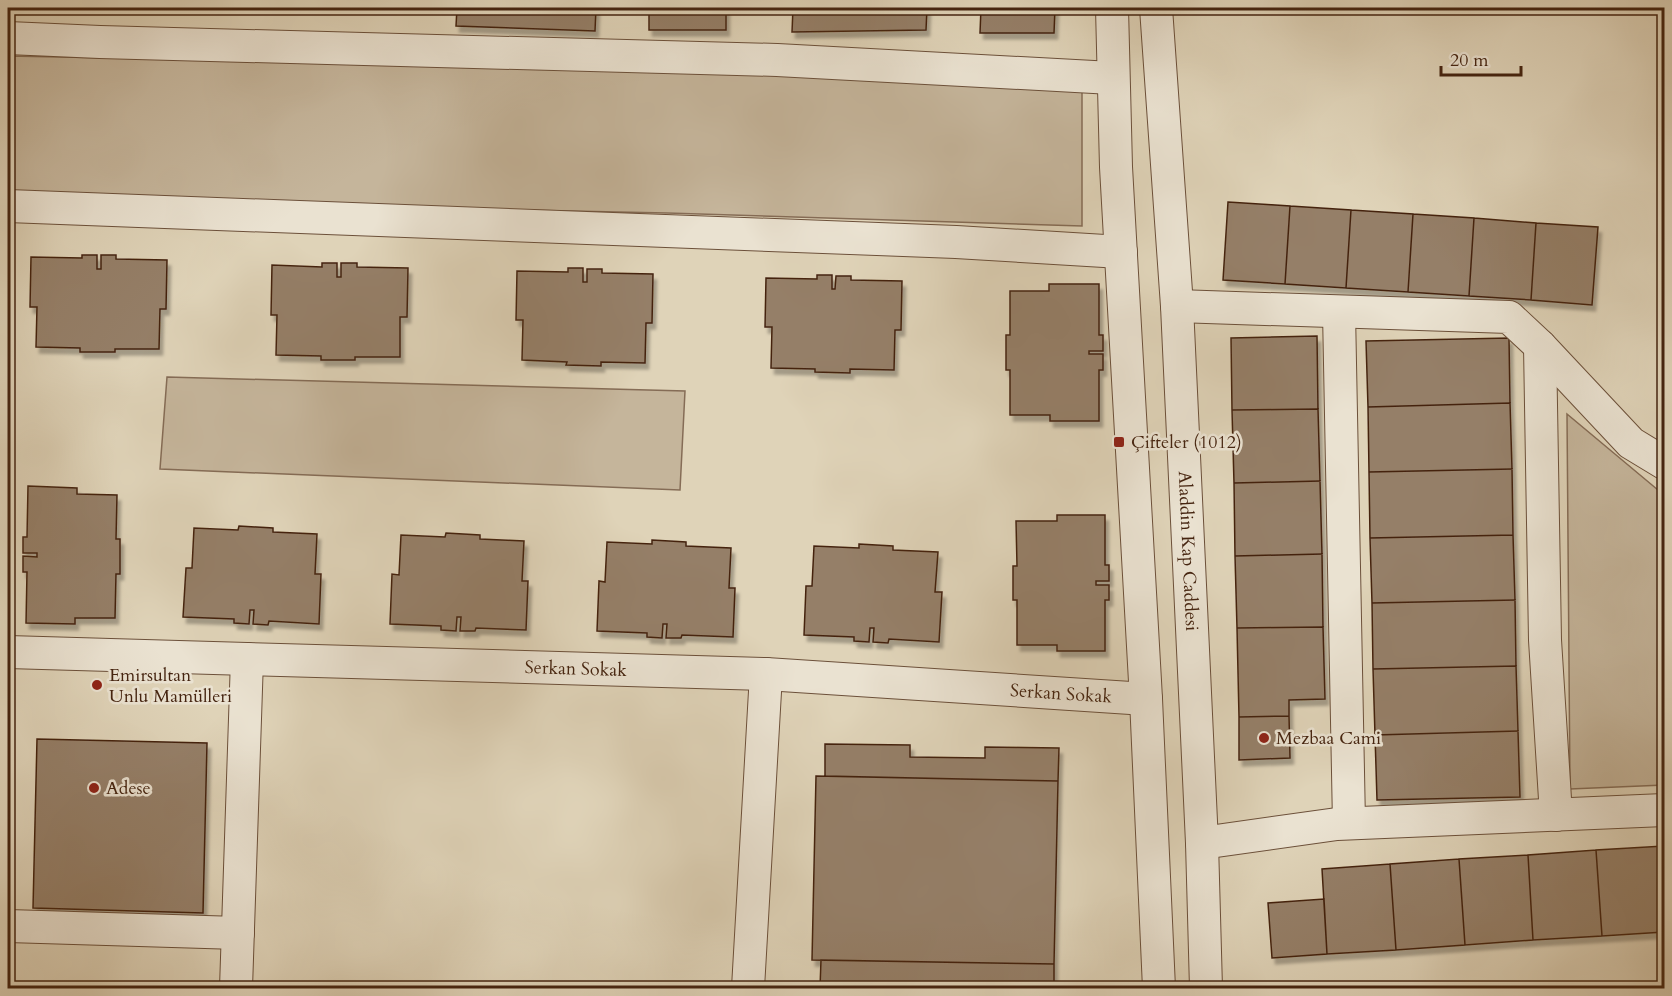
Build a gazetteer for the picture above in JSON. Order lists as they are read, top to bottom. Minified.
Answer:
{"streets":{"street":["Aladdin Kap Caddesi","Serkan Sokak"]},"places":{"transit":["Çifteler (1012)"],"other":["Emirsultan Unlu Mamülleri","Mezbaa Cami","Adese"]},"scale_bar":"20 m"}
